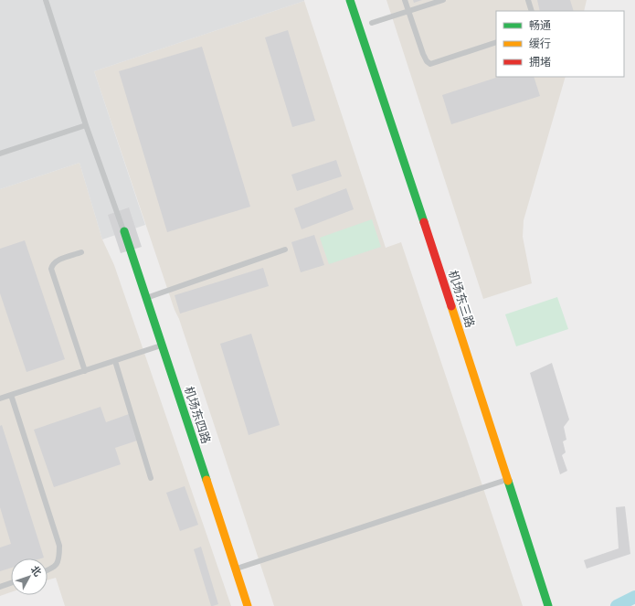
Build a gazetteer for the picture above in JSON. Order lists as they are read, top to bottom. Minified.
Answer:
{"streets":{"street":["机场东三路","机场东四路"]},"legend":["畅通","缓行","拥堵"],"north":"top right"}
